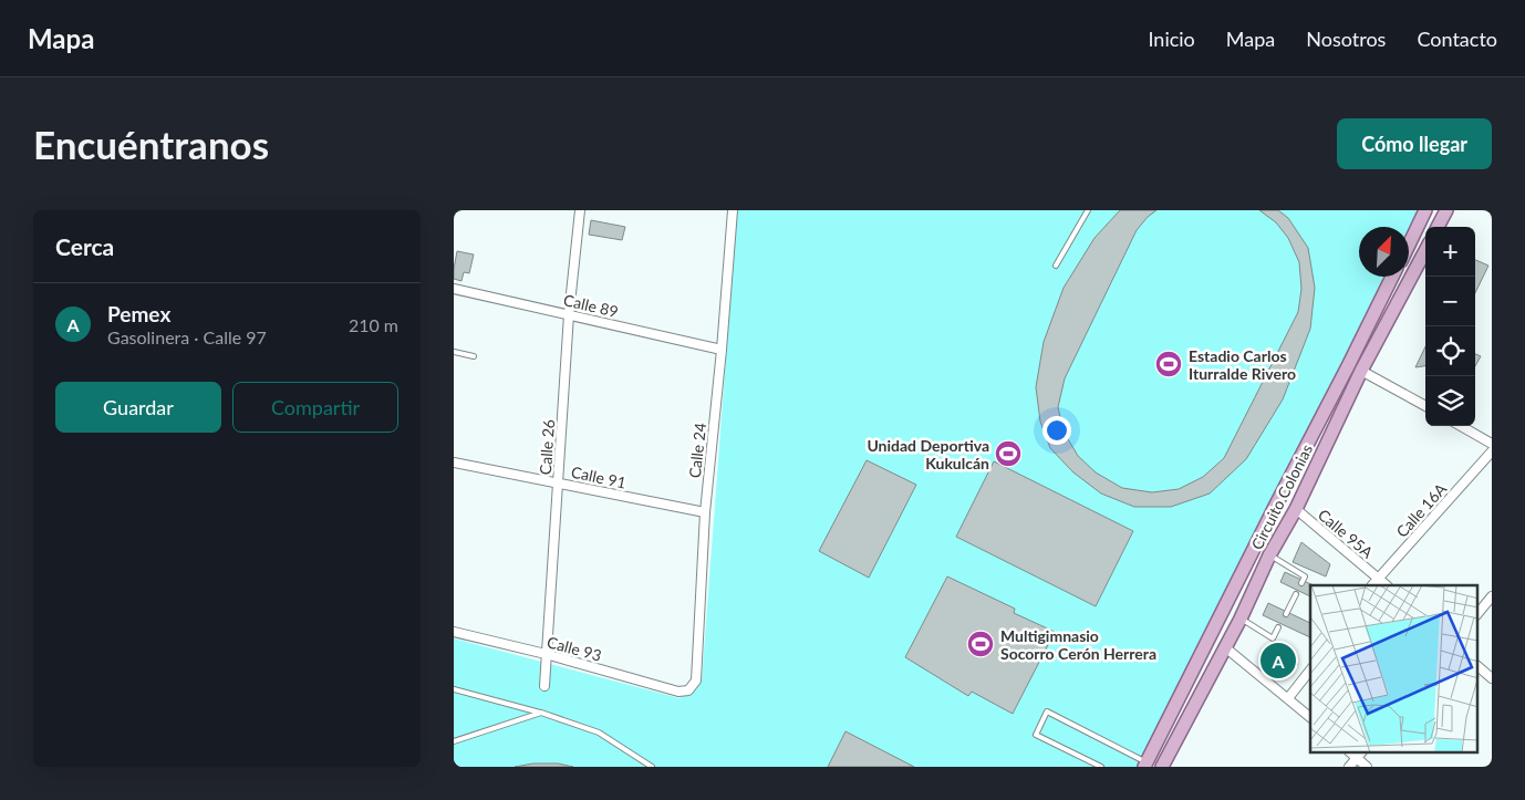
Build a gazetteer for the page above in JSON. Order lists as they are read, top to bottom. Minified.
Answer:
{"streets":{"main road":["Circuito Colonias"],"street":["Calle 89","Calle 26","Calle 24","Calle 91","Calle 16A","Calle 95A","Calle 93"]},"crossings":[["Calle 89","Calle 26"],["Calle 89","Calle 24"],["Calle 26","Calle 91"],["Calle 26","Calle 93"],["Calle 24","Calle 91"],["Calle 24","Calle 93"],["Circuito Colonias","Calle 95A"],["Calle 16A","Calle 95A"]],"places":{"sports":["Estadio Carlos Iturralde Rivero","Unidad Deportiva Kukulcán","Multigimnasio Socorro Cerón Herrera"]},"north":"top right","page":{"header":"Mapa","nav":["Inicio","Mapa","Nosotros","Contacto"],"buttons":["Cómo llegar",["Guardar","Compartir"]],"title":"Encuéntranos","heading":"Cerca","map_buttons":["+","−"],"list":[{"mark":"A","name":"Pemex","note":"Gasolinera · Calle 97","value":"210 m"}],"pins":"A"}}
